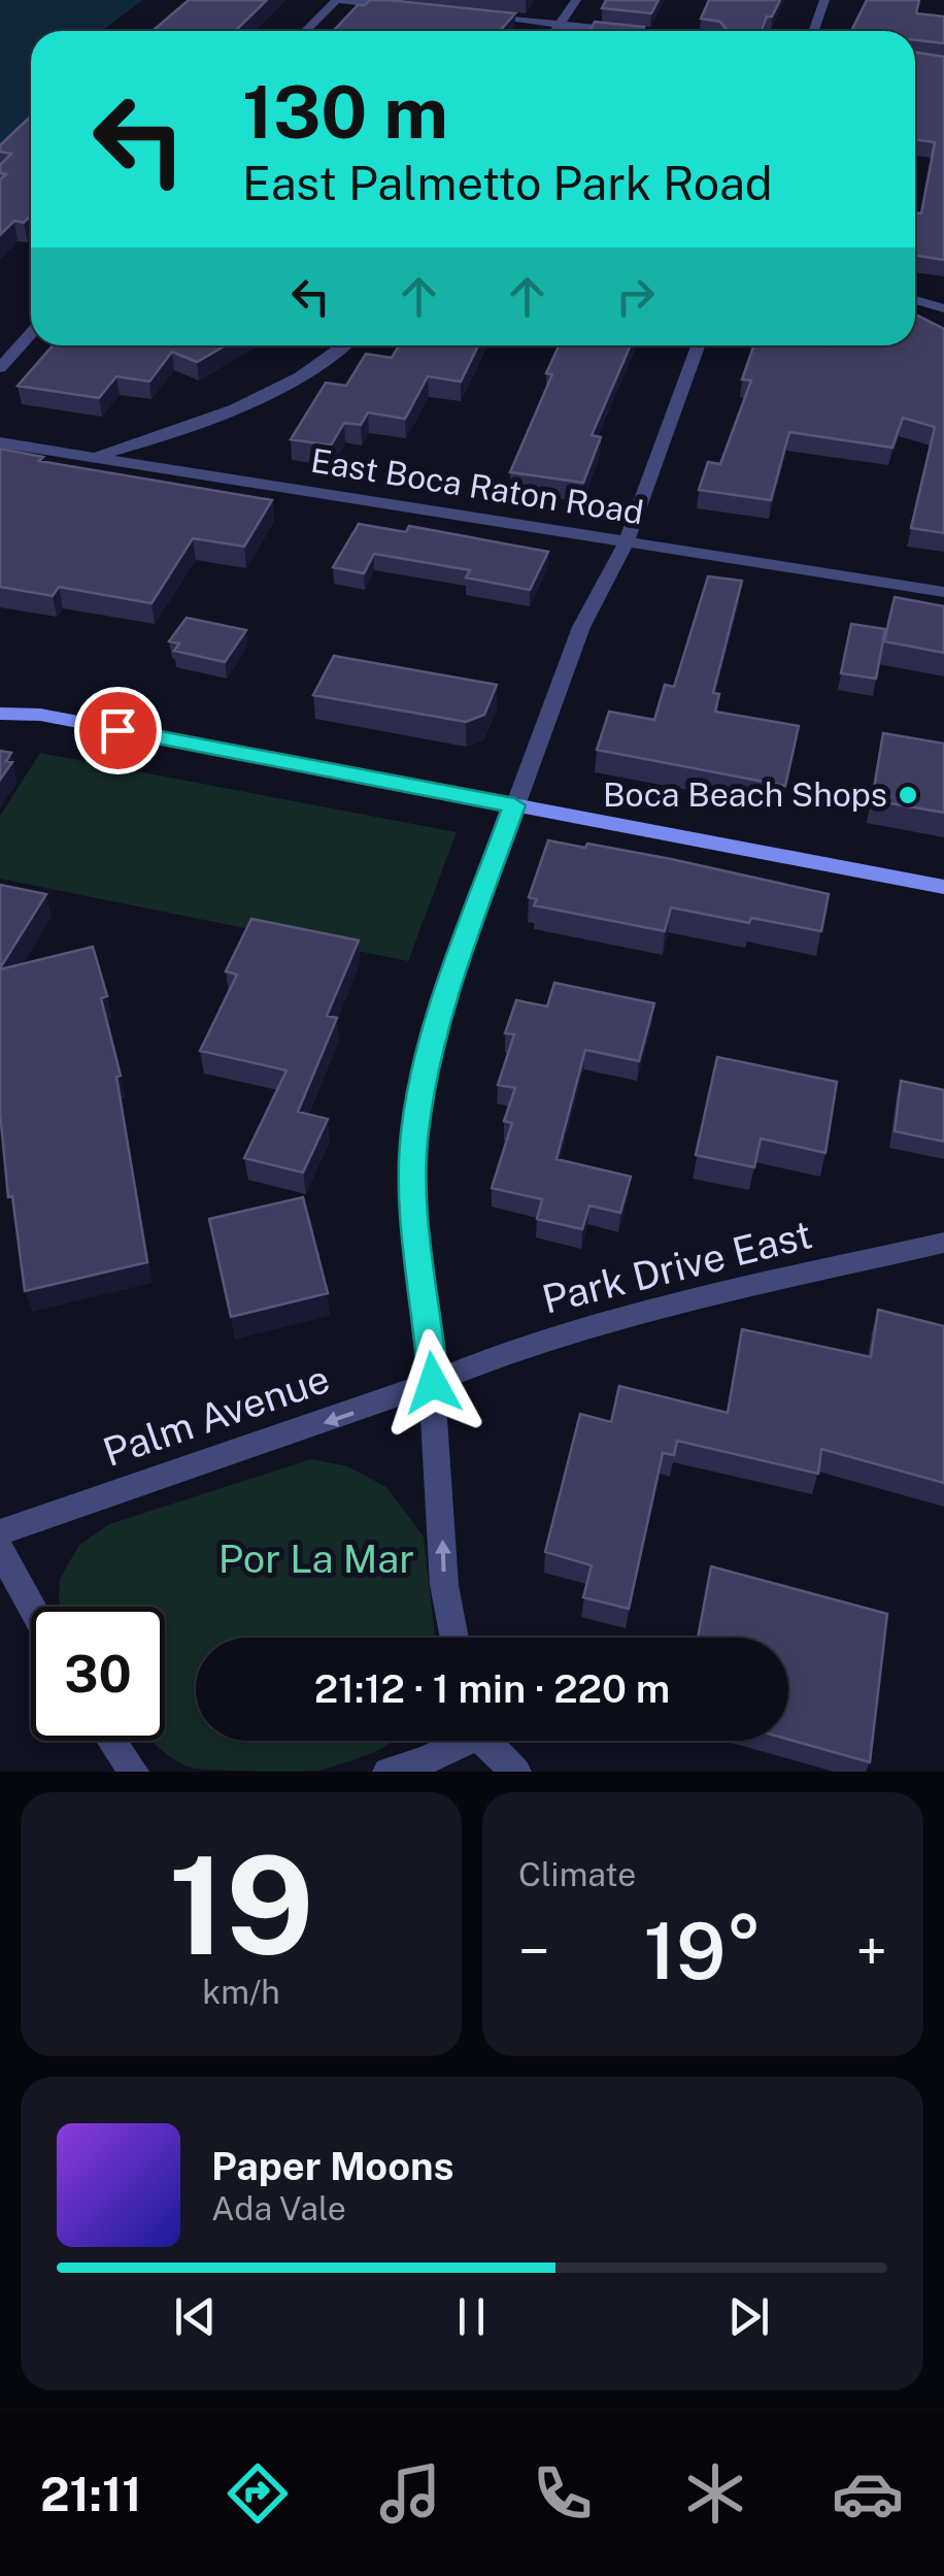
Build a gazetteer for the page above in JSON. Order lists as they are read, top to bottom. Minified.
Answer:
{"streets":{"street":["East Boca Raton Road","Park Drive East","Palm Avenue"]},"crossings":[["Park Drive East","Palm Avenue"]],"one_way":["Palm Avenue"],"parks":["Por La Mar"],"places":["Boca Beach Shops"],"page":{"turn":["130 m","East Palmetto Park Road"],"limit":"30","trip":"21:12 · 1 min · 220 m","tile":[["19","km/h"],"Climate"],"heat":["−","19°","+"],"song":["Paper Moons","Ada Vale"],"tabs":"21:11"}}
